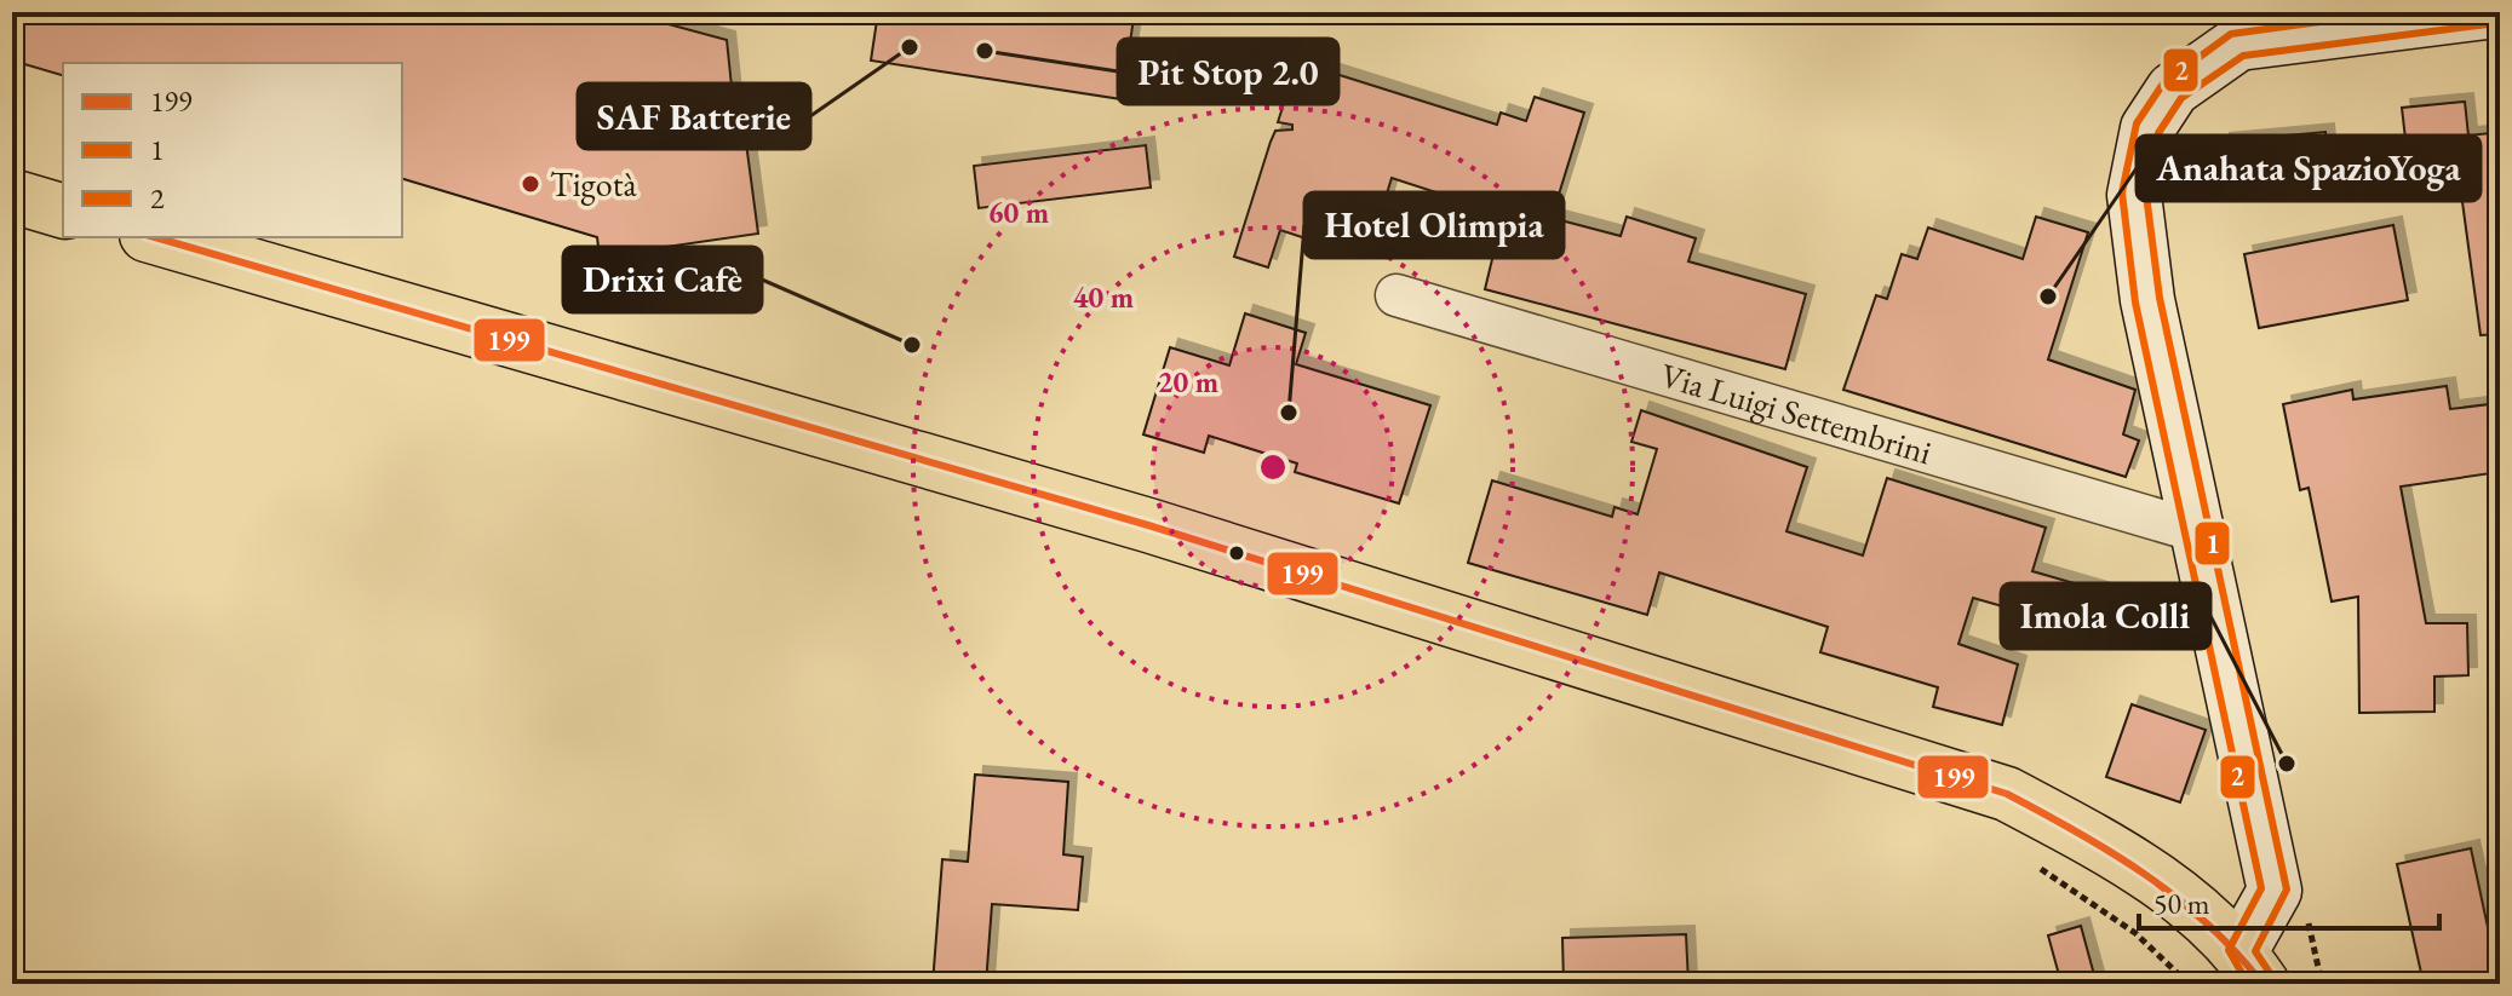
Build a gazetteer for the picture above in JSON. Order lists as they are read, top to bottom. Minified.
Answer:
{"streets":{"street":["Via Luigi Settembrini"]},"places":["SAF Batterie","Pit Stop 2.0","Tigotà","Anahata SpazioYoga","Drixi Cafè","Hotel Olimpia","Imola Colli"],"lines":["transit line 2","transit line 1","transit line 199"],"legend":["199","1","2"],"scale_bar":"50 m","rings":["60 m","40 m","20 m"]}
